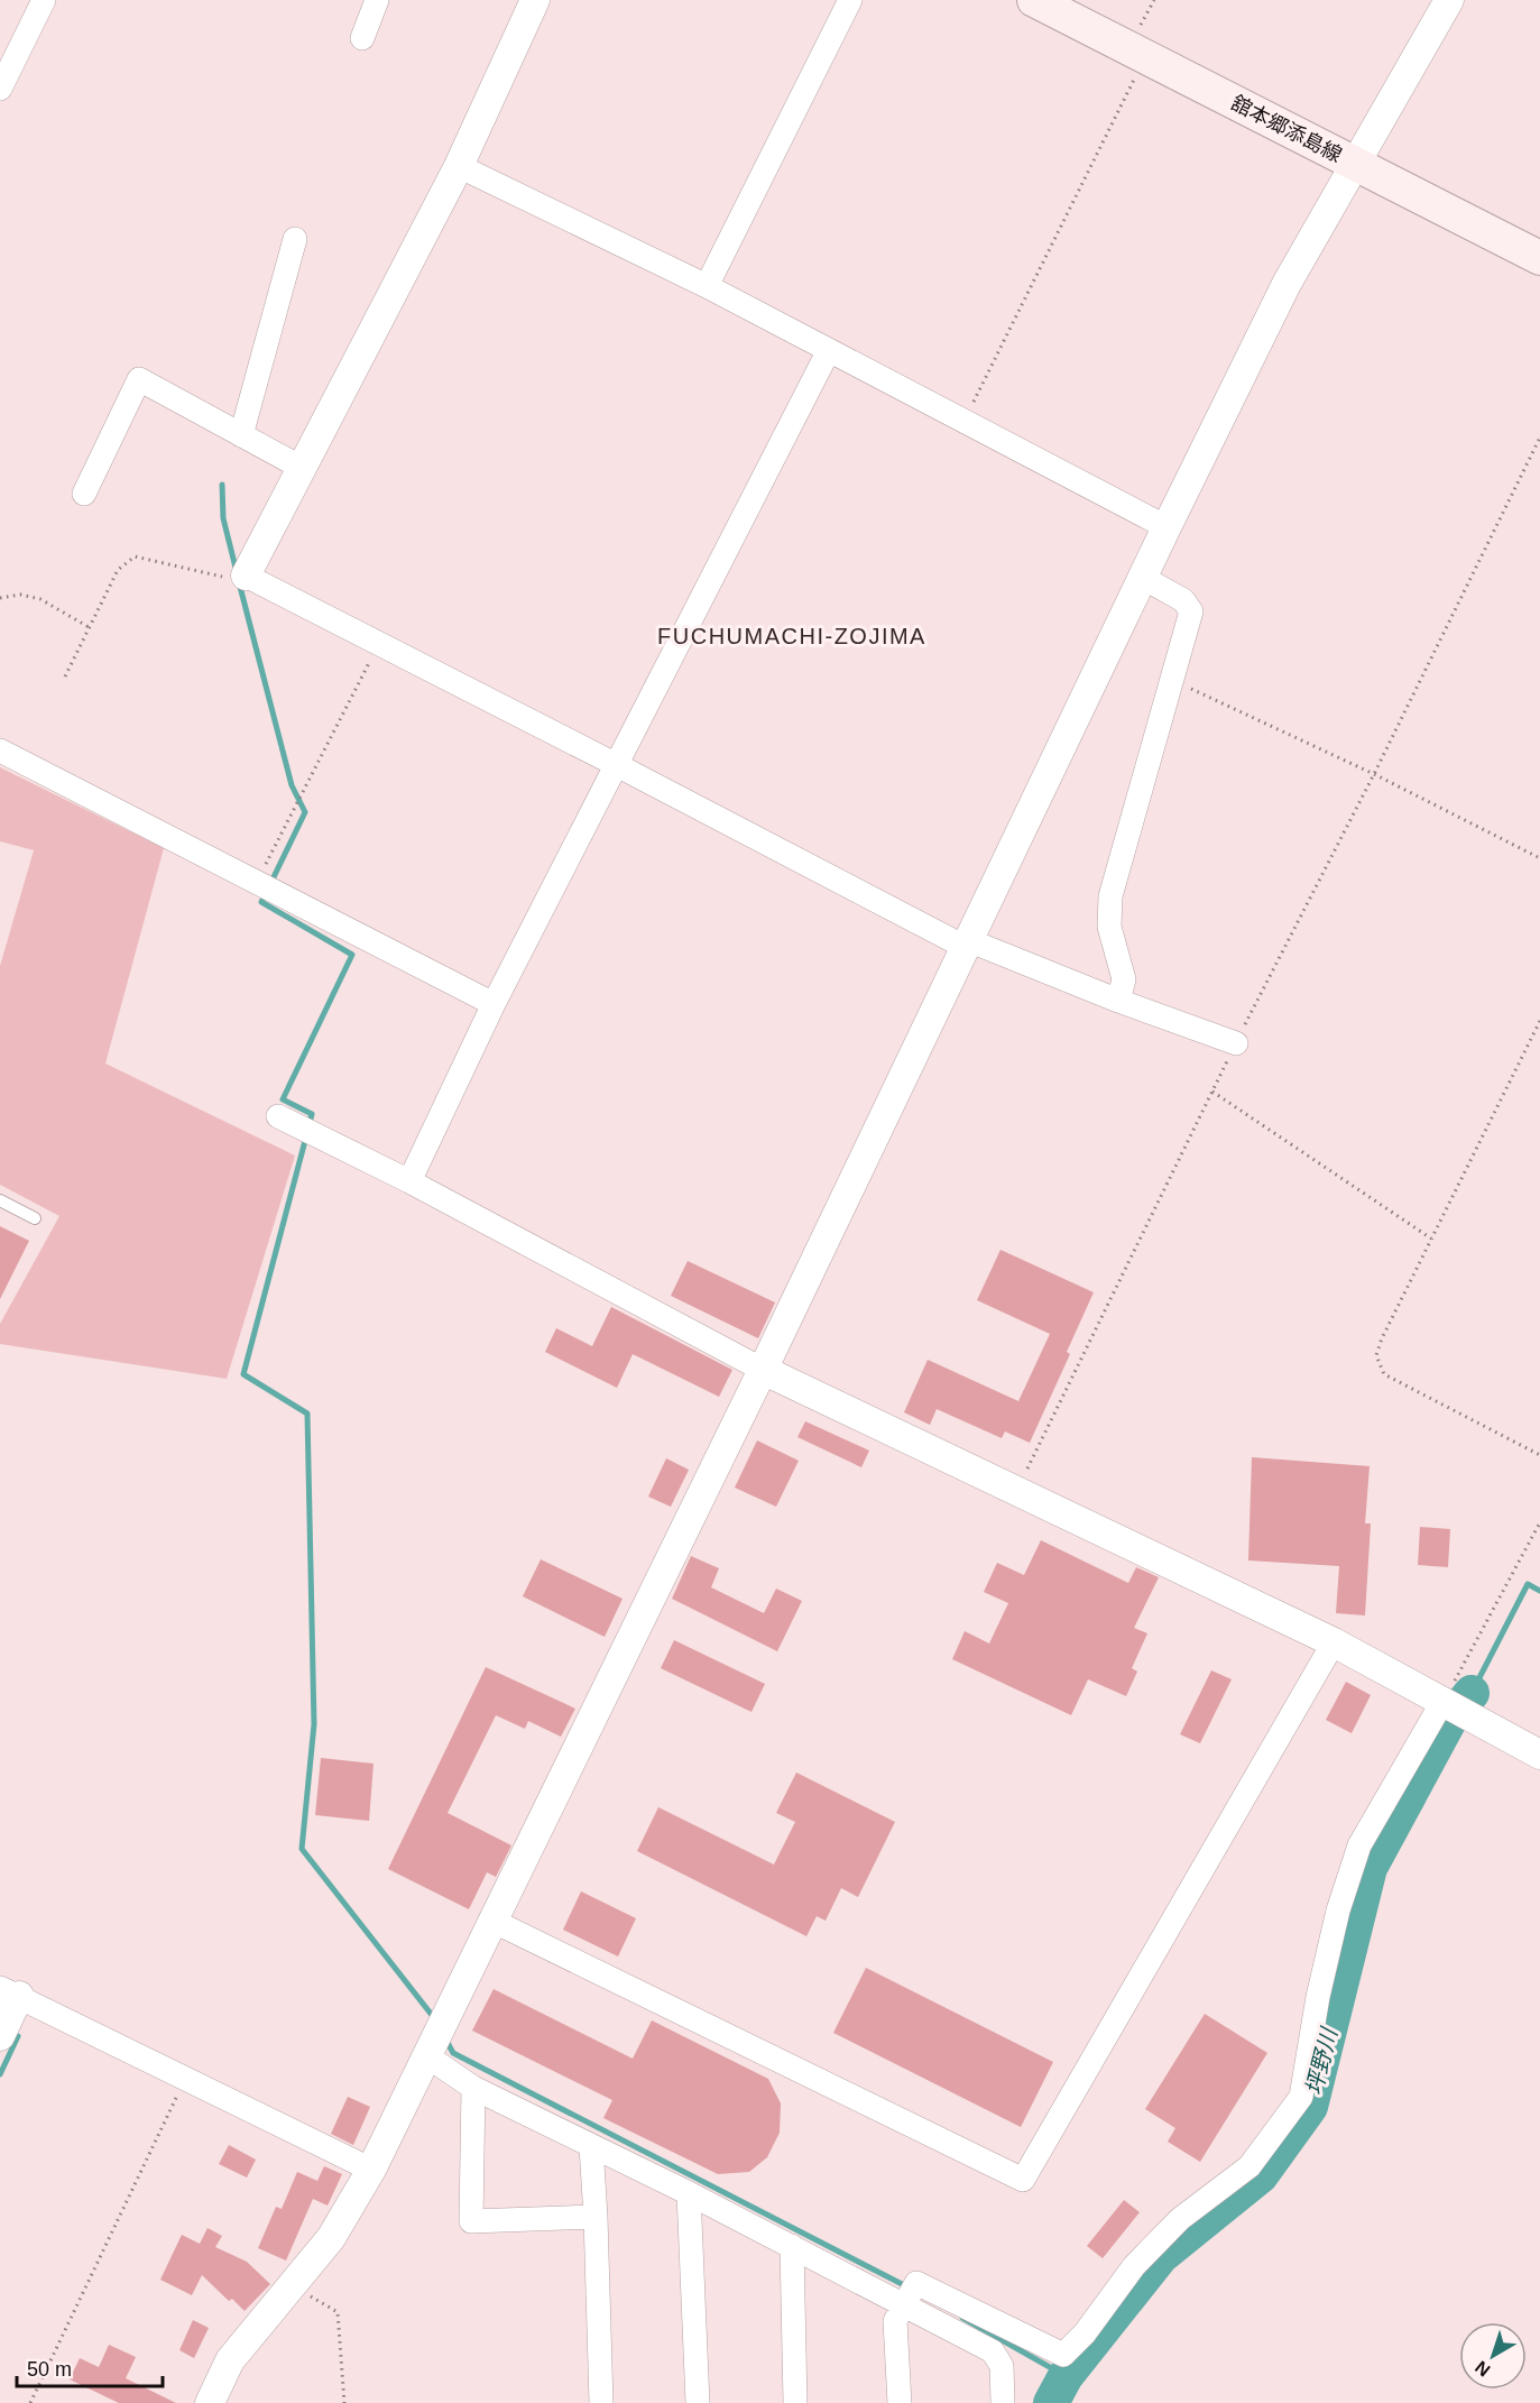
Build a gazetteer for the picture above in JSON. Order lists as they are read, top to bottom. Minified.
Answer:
{"streets":{"main road":["舘本郷添島線"]},"districts":["FUCHUMACHI-ZOJIMA"],"water":["坪野川"],"scale_bar":"50 m","north":"bottom left"}
